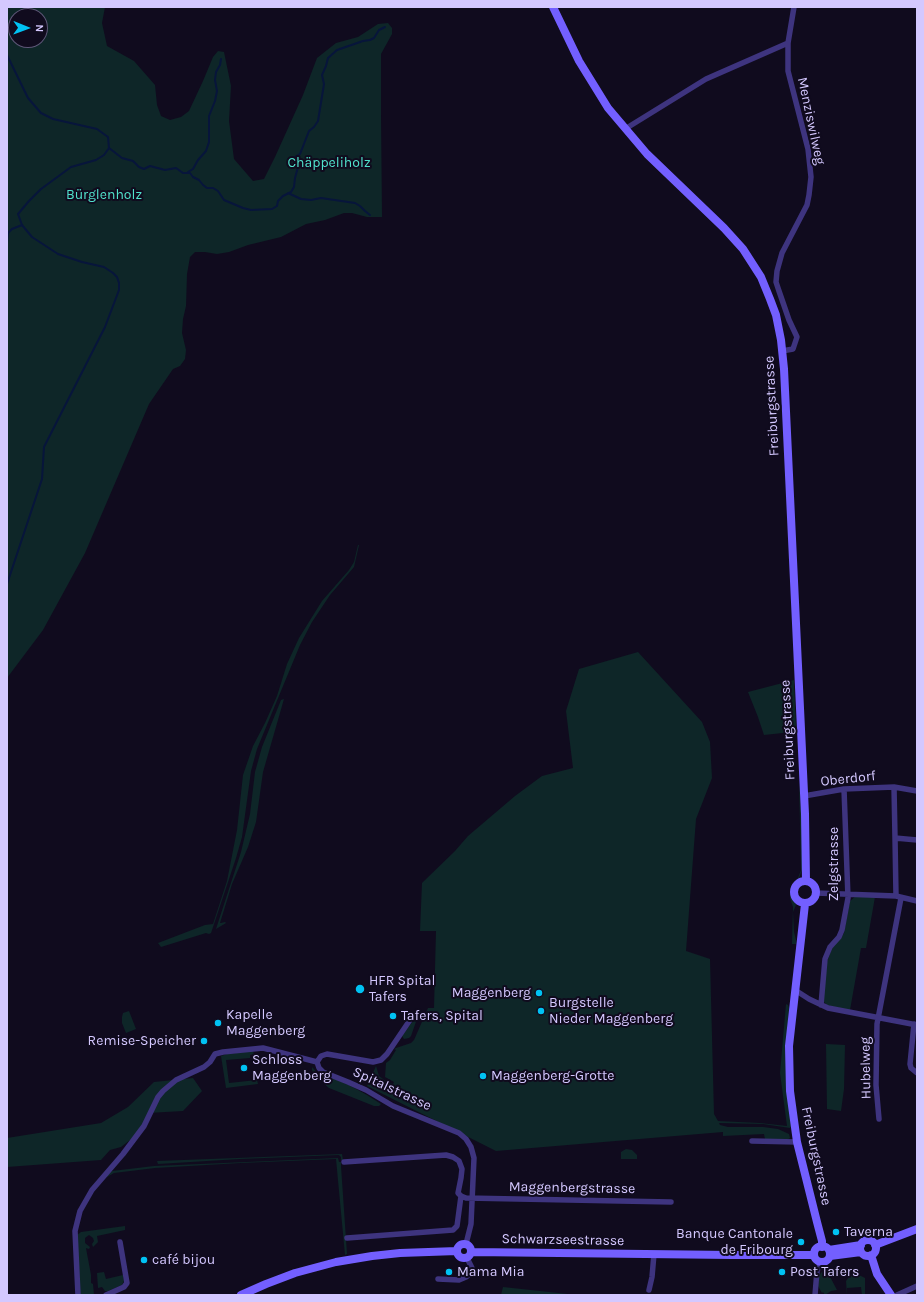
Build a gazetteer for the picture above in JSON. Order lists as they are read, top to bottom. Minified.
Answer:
{"streets":{"main road":["Freiburgstrasse","Schwarzseestrasse"],"street":["Menziswilweg","Oberdorf","Zelgstrasse","Hubelweg","Spitalstrasse","Maggenbergstrasse"]},"crossings":[["Menziswilweg","Freiburgstrasse"],["Freiburgstrasse","Oberdorf"],["Freiburgstrasse","Hubelweg"],["Freiburgstrasse","Schwarzseestrasse"],["Oberdorf","Zelgstrasse"],["Oberdorf","Hubelweg"],["Zelgstrasse","Hubelweg"],["Spitalstrasse","Maggenbergstrasse"],["Spitalstrasse","Schwarzseestrasse"]],"parks":["Chäppeliholz","Bürglenholz"],"places":["HFR Spital Tafers","Maggenberg","Burgstelle Nieder Maggenberg","Tafers, Spital","Kapelle Maggenberg","Remise-Speicher","Schloss Maggenberg","Maggenberg-Grotte","Taverna","Banque Cantonale de Fribourg","café bijou","Mama Mia","Post Tafers"],"north":"right"}
